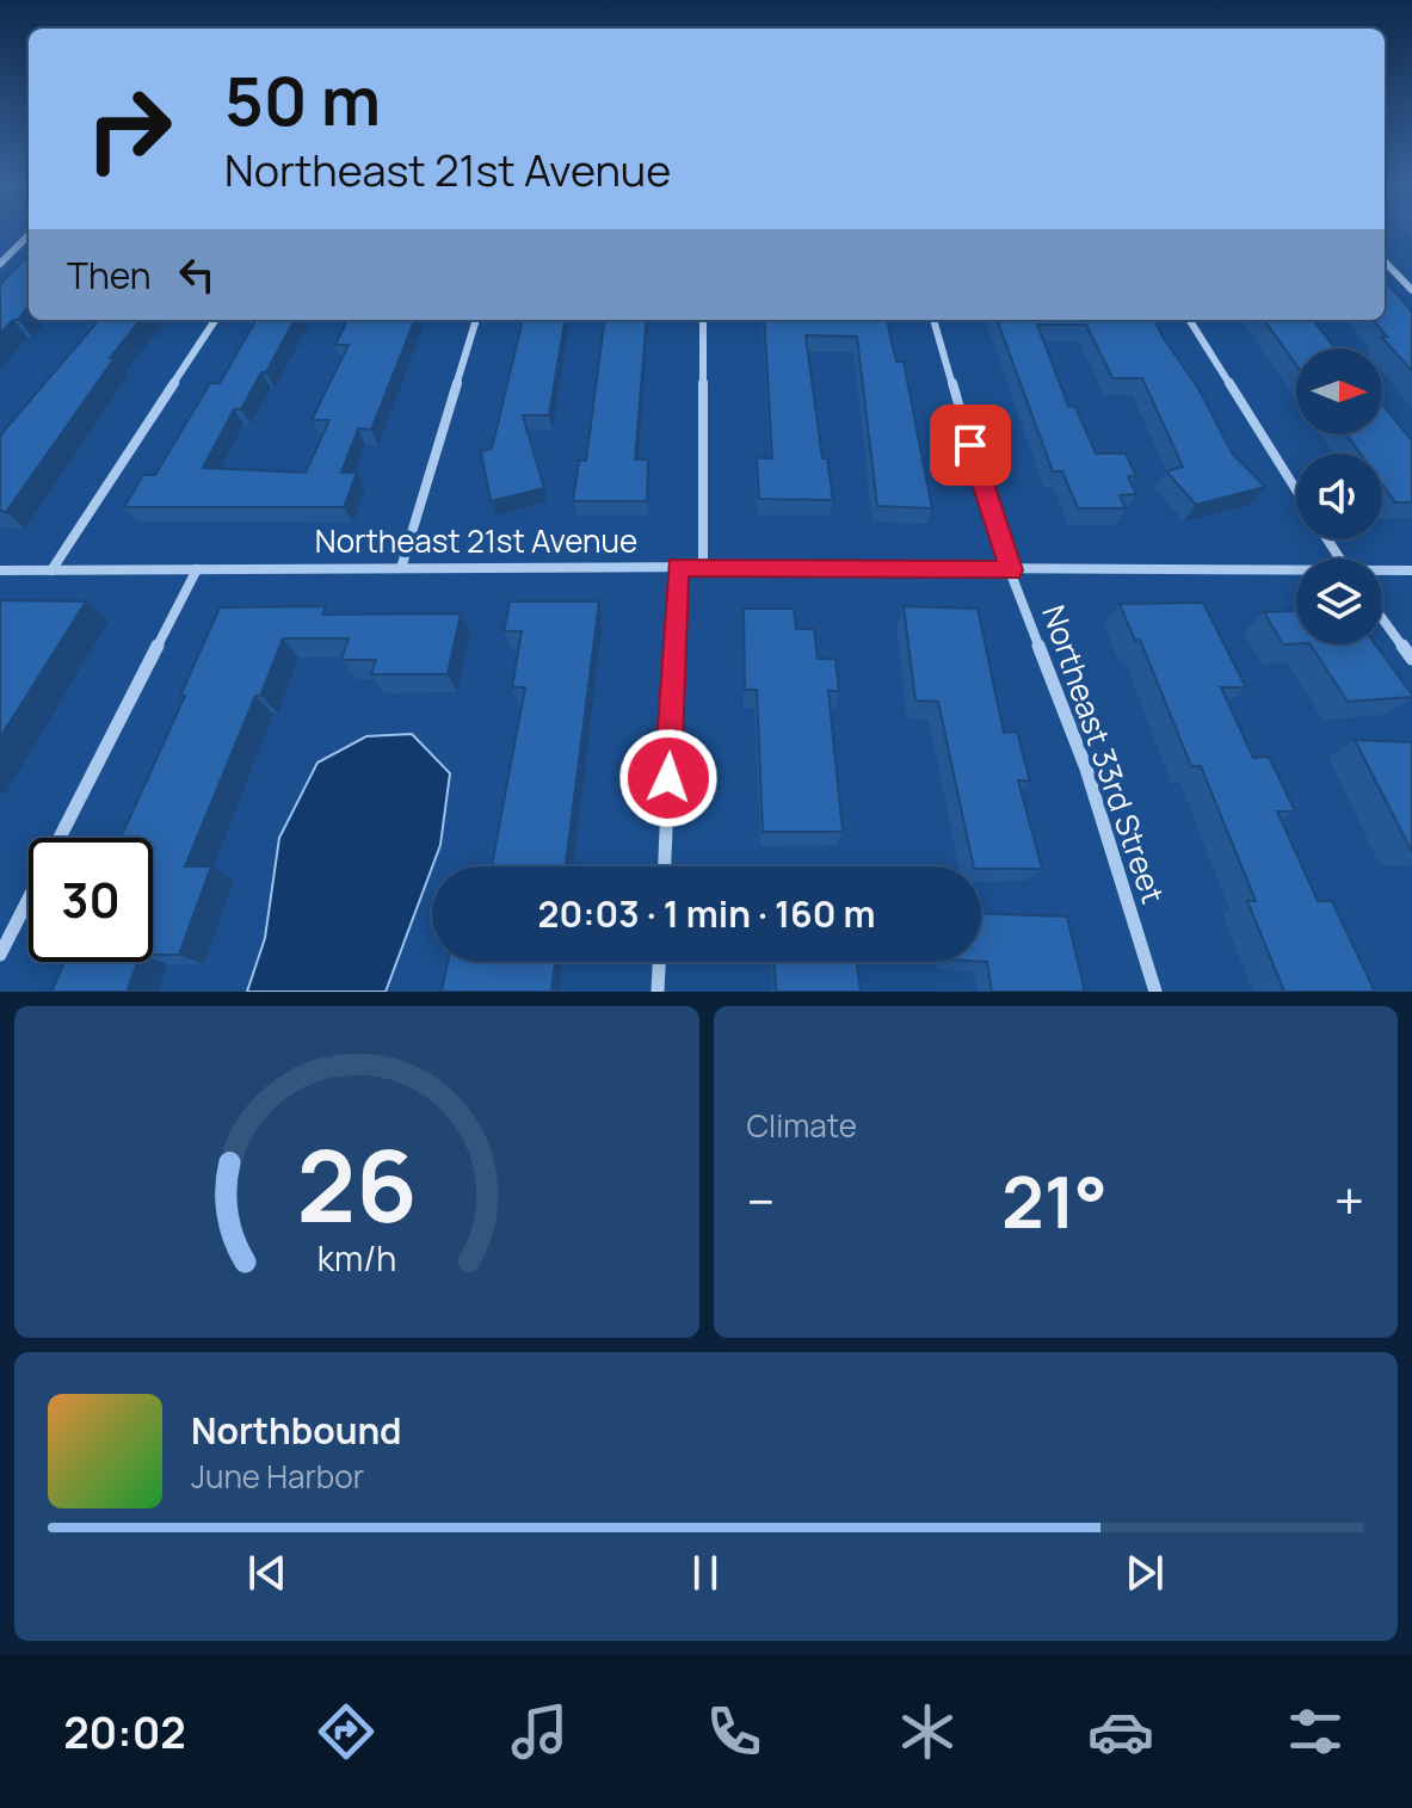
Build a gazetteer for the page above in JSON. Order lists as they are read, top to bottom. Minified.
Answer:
{"streets":{"street":["Northeast 21st Avenue","Northeast 33rd Street"]},"crossings":[["Northeast 21st Avenue","Northeast 33rd Street"]],"north":"right","page":{"turn":["50 m","Northeast 21st Avenue"],"then":"Then","limit":"30","trip":"20:03 · 1 min · 160 m","tile":"Climate","heat":["−","21°","+"],"song":["Northbound","June Harbor"],"tabs":"20:02","gauge":["26","km/h"]}}
